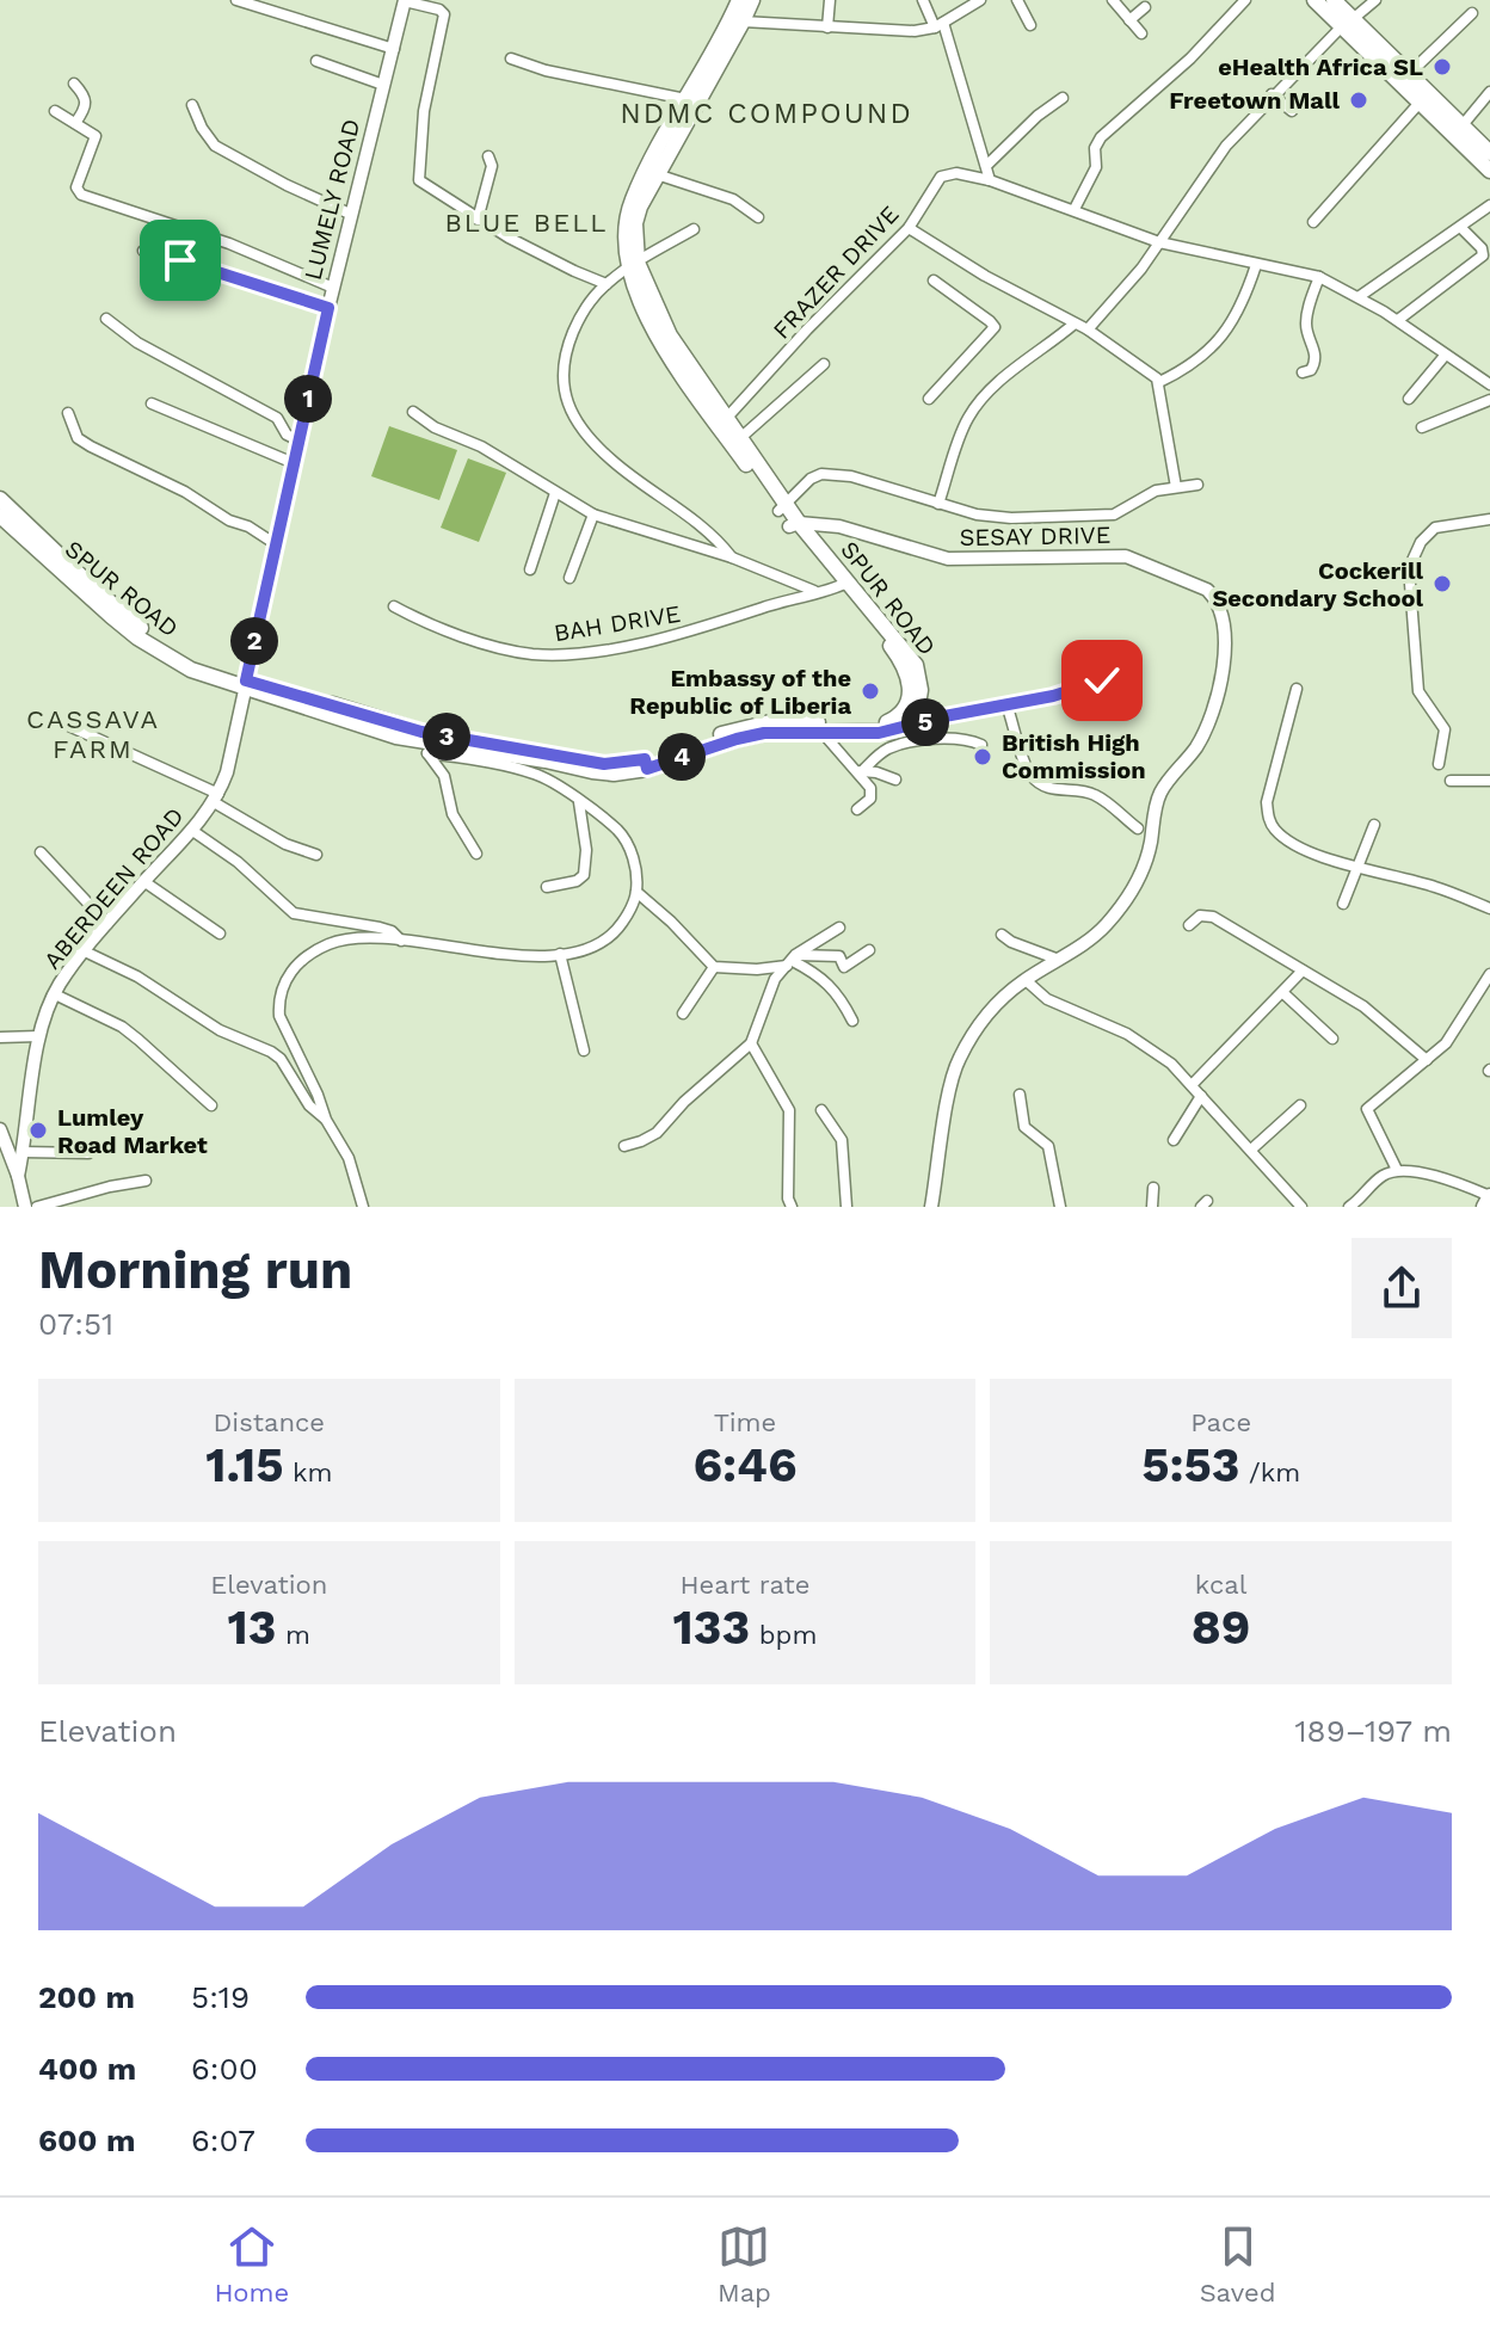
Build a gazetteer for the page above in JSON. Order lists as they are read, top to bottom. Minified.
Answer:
{"streets":{"main road":["SPUR ROAD"],"street":["LUMELY ROAD","FRAZER DRIVE","SESAY DRIVE","BAH DRIVE","ABERDEEN ROAD"]},"crossings":[["LUMELY ROAD","SPUR ROAD"],["LUMELY ROAD","ABERDEEN ROAD"],["FRAZER DRIVE","SPUR ROAD"],["SESAY DRIVE","SPUR ROAD"],["SPUR ROAD","BAH DRIVE"],["SPUR ROAD","ABERDEEN ROAD"]],"districts":["NDMC COMPOUND","BLUE BELL","CASSAVA FARM"],"places":["eHealth Africa SL","Freetown Mall","Cockerill Secondary School","Embassy of the Republic of Liberia","British High Commission","Lumley Road Market"],"page":{"pins":["1","2","5","3","4"],"heading":["Morning run","07:51"],"stats":[["Distance","1.15 km"],["Time","6:46"],["Pace","5:53 /km"],["Elevation","13 m"],["Heart rate","133 bpm"],["kcal","89"]],"chart":["Elevation","189–197 m"],"list":[{"name":"200 m","note":"5:19"},{"name":"400 m","note":"6:00"},{"name":"600 m","note":"6:07"}],"tabs":["Home","Map","Saved"]}}
